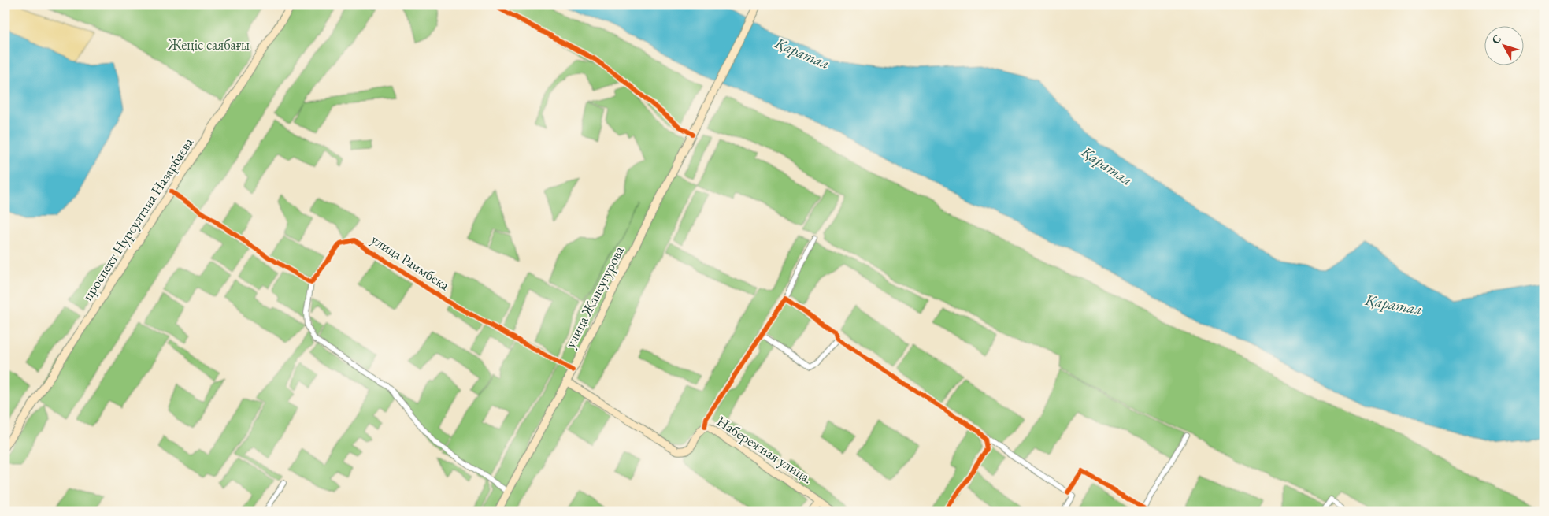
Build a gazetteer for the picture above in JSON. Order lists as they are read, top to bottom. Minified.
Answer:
{"streets":{"main road":["проспект Нурсултана Назарбаева","улица Жансугурова","Набережная улица."],"street":["улица Раимбека"]},"crossings":[["улица Раимбека","улица Жансугурова"],["улица Жансугурова","Набережная улица."]],"water":["Қаратал"],"parks":["Жеңіс саябағы"],"north":"top left"}
